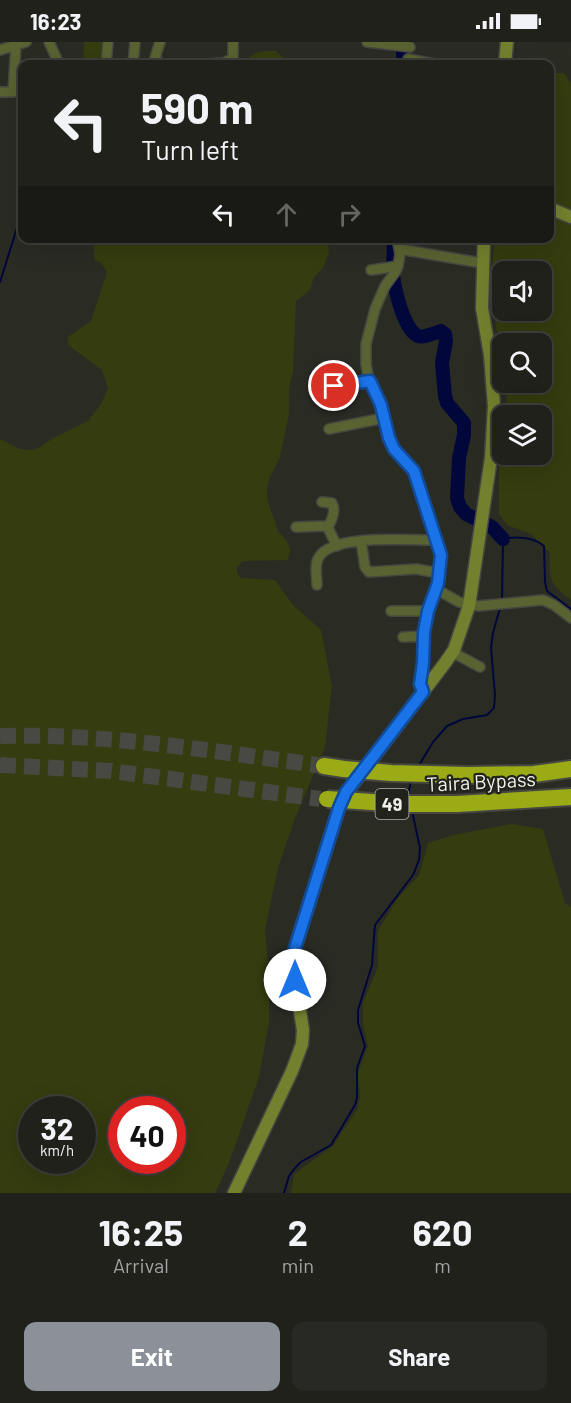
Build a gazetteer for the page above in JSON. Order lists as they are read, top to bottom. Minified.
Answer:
{"streets":{"highway":["Taira Bypass","49"]},"page":{"status":"16:23","turn":["590 m","Turn left"],"speed":"32 km/h","limit":"40","eta":["16:25","Arrival","2","min","620","m"],"buttons":["Exit","Share"]}}
